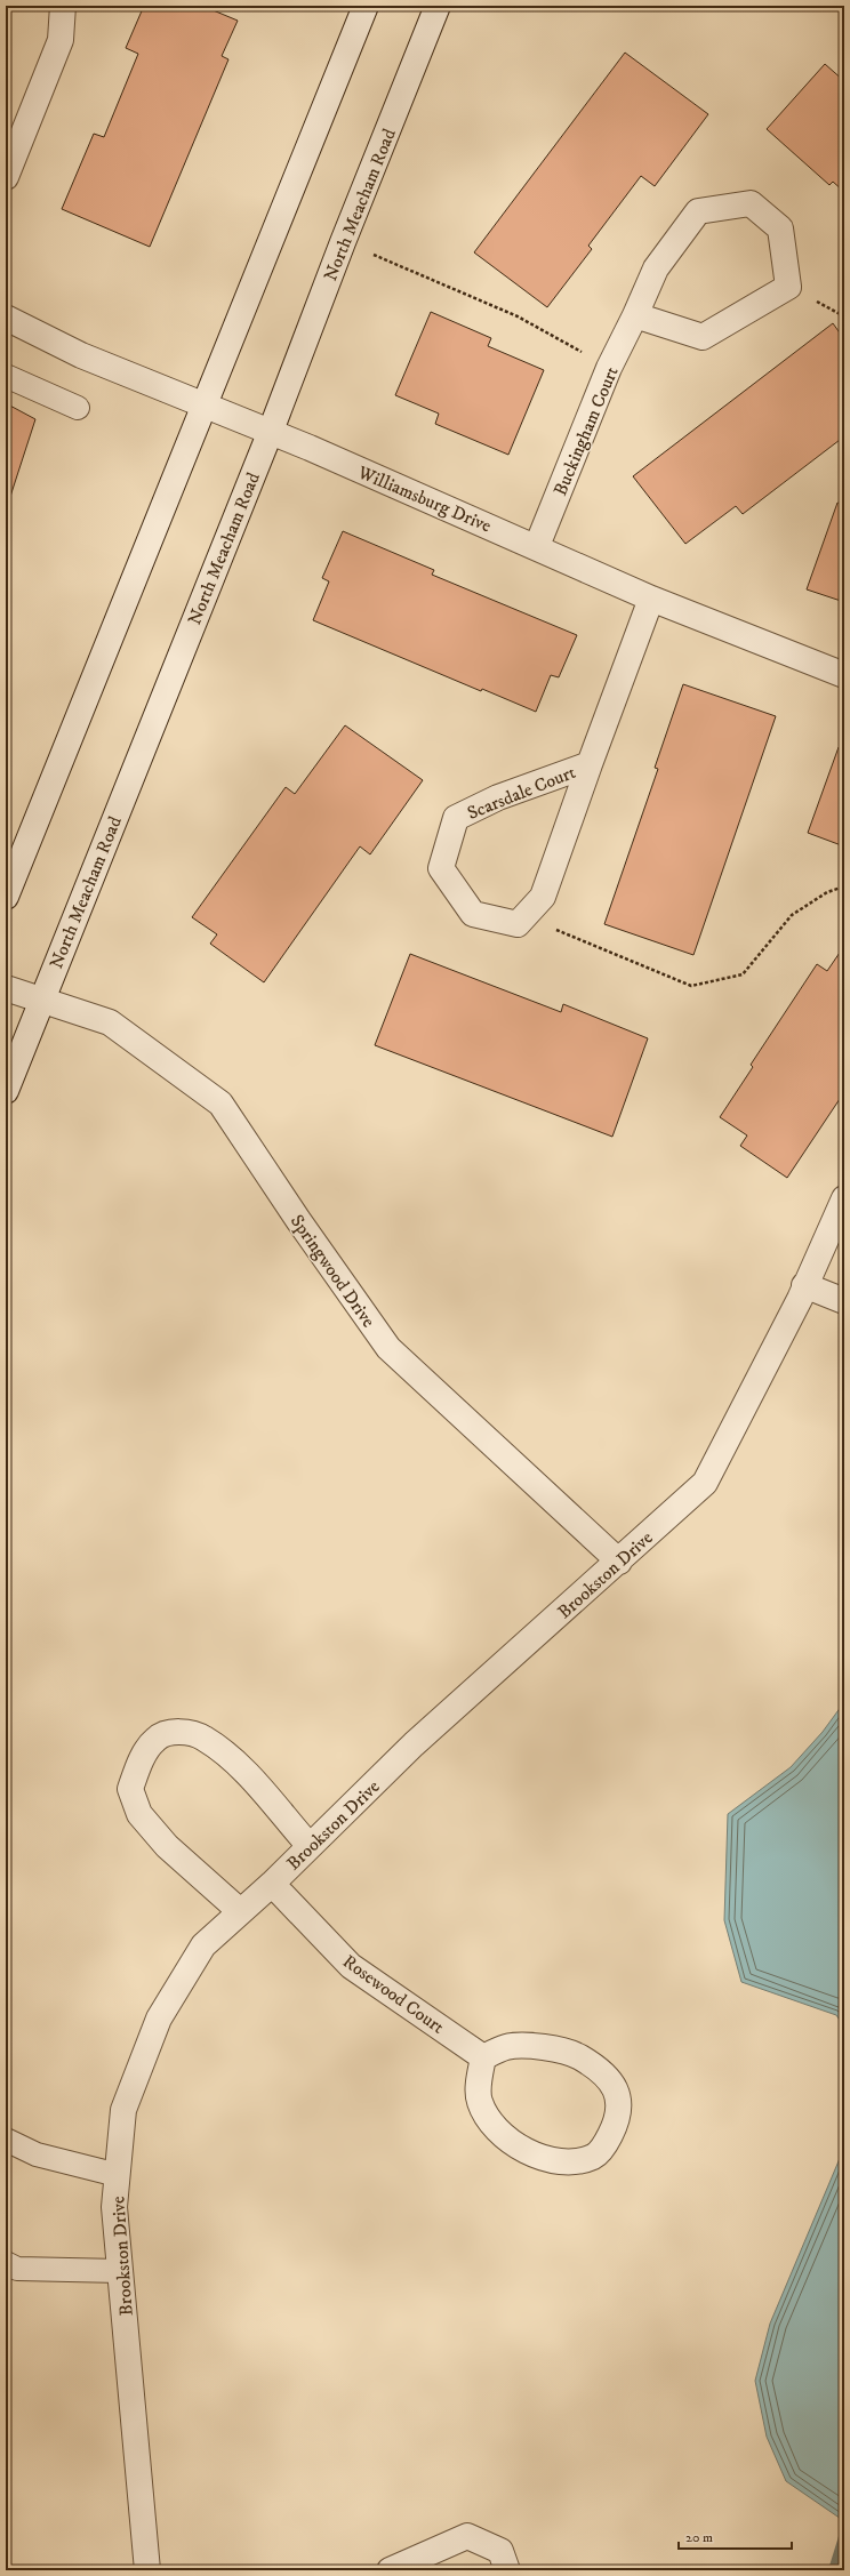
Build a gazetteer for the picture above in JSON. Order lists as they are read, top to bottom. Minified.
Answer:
{"streets":{"street":["North Meacham Road","Buckingham Court","Williamsburg Drive","Scarsdale Court","Springwood Drive","Brookston Drive","Rosewood Court"]},"crossings":[["North Meacham Road","Williamsburg Drive"],["North Meacham Road","Springwood Drive"],["Buckingham Court","Williamsburg Drive"],["Williamsburg Drive","Scarsdale Court"],["Springwood Drive","Brookston Drive"],["Brookston Drive","Rosewood Court"]],"scale_bar":"20 m"}
